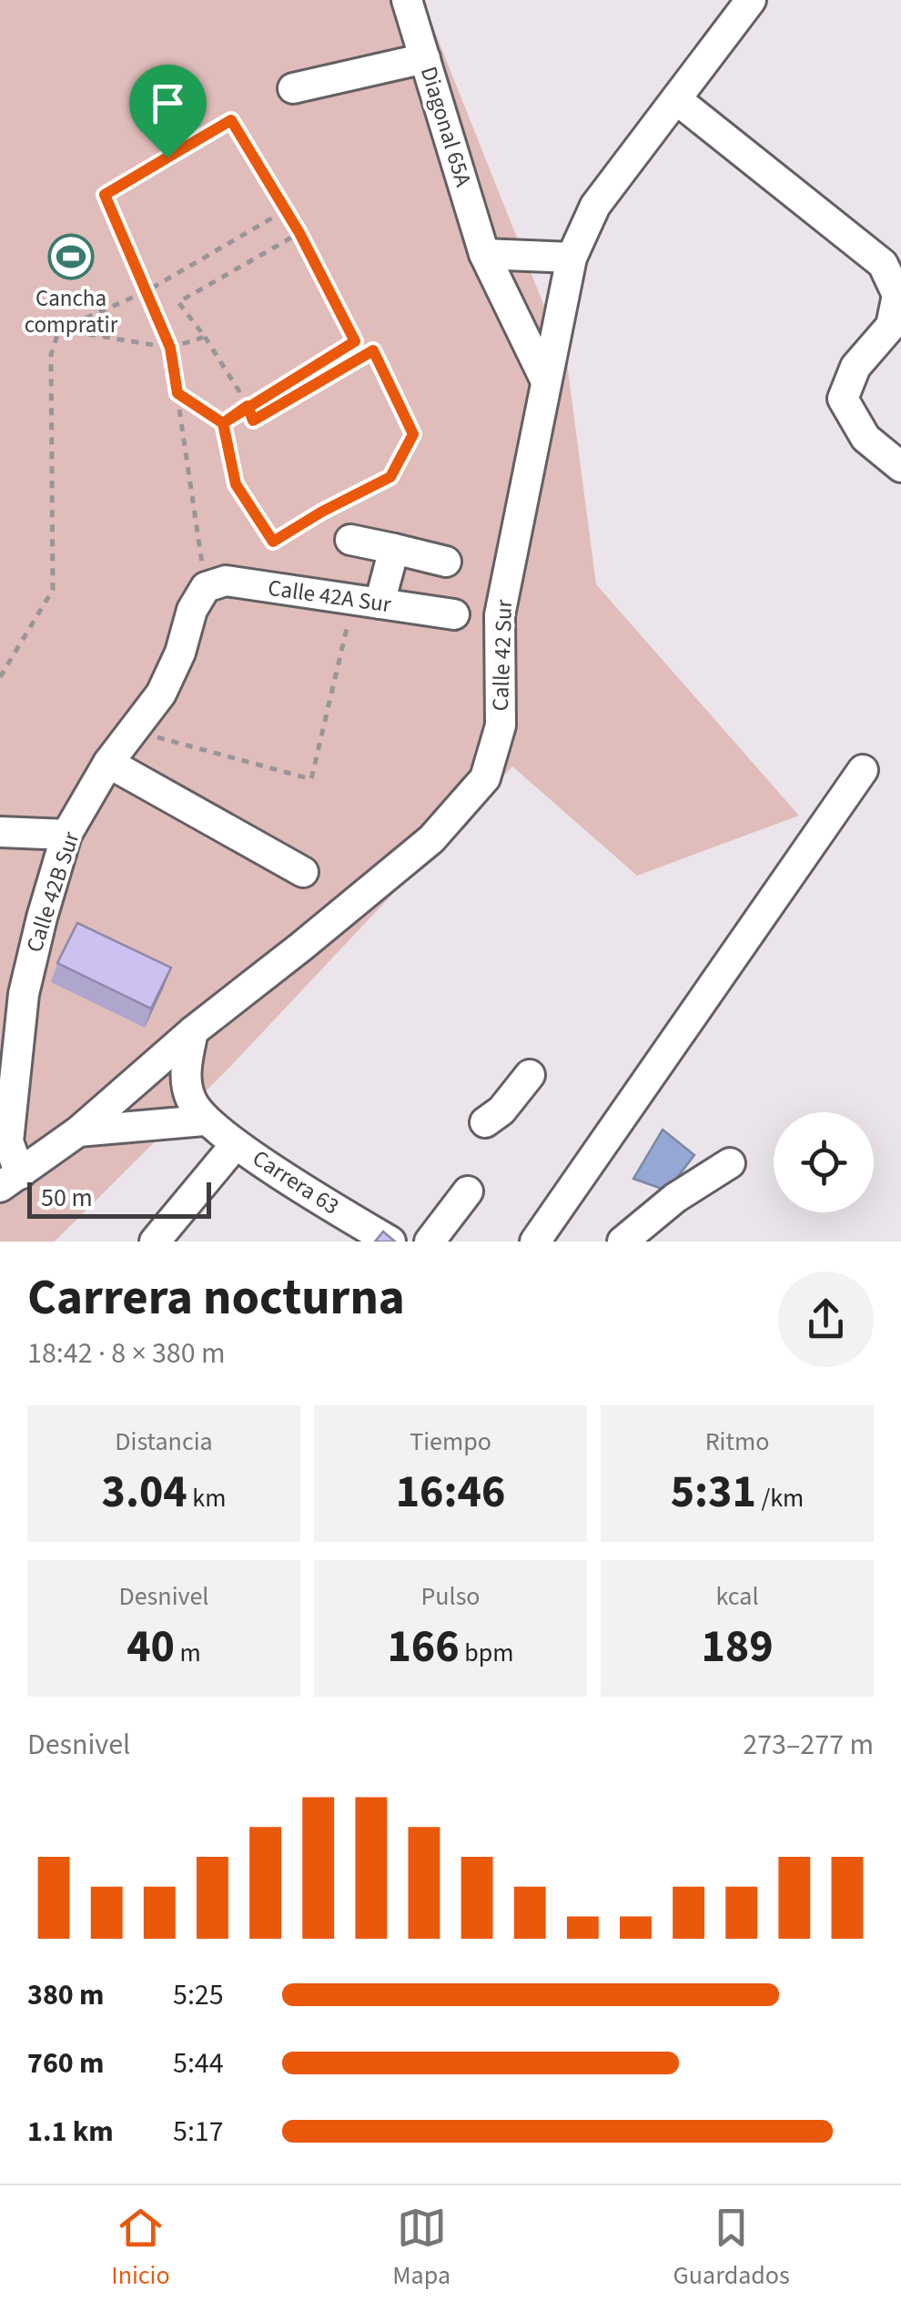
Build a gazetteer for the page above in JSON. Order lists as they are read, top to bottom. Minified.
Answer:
{"streets":{"street":["Diagonal 65A","Calle 42A Sur","Calle 42 Sur","Calle 42B Sur","Carrera 63"]},"crossings":[["Diagonal 65A","Calle 42 Sur"],["Calle 42A Sur","Calle 42B Sur"],["Calle 42 Sur","Carrera 63"]],"places":{"sports":["Cancha compratir"]},"scale_bar":"50 m","page":{"scale":"50 m","heading":["Carrera nocturna","18:42 · 8 × 380 m"],"stats":[["Distancia","3.04 km"],["Tiempo","16:46"],["Ritmo","5:31 /km"],["Desnivel","40 m"],["Pulso","166 bpm"],["kcal","189"]],"chart":["Desnivel","273–277 m"],"list":[{"name":"380 m","note":"5:25"},{"name":"760 m","note":"5:44"},{"name":"1.1 km","note":"5:17"}],"tabs":["Inicio","Mapa","Guardados"]}}
